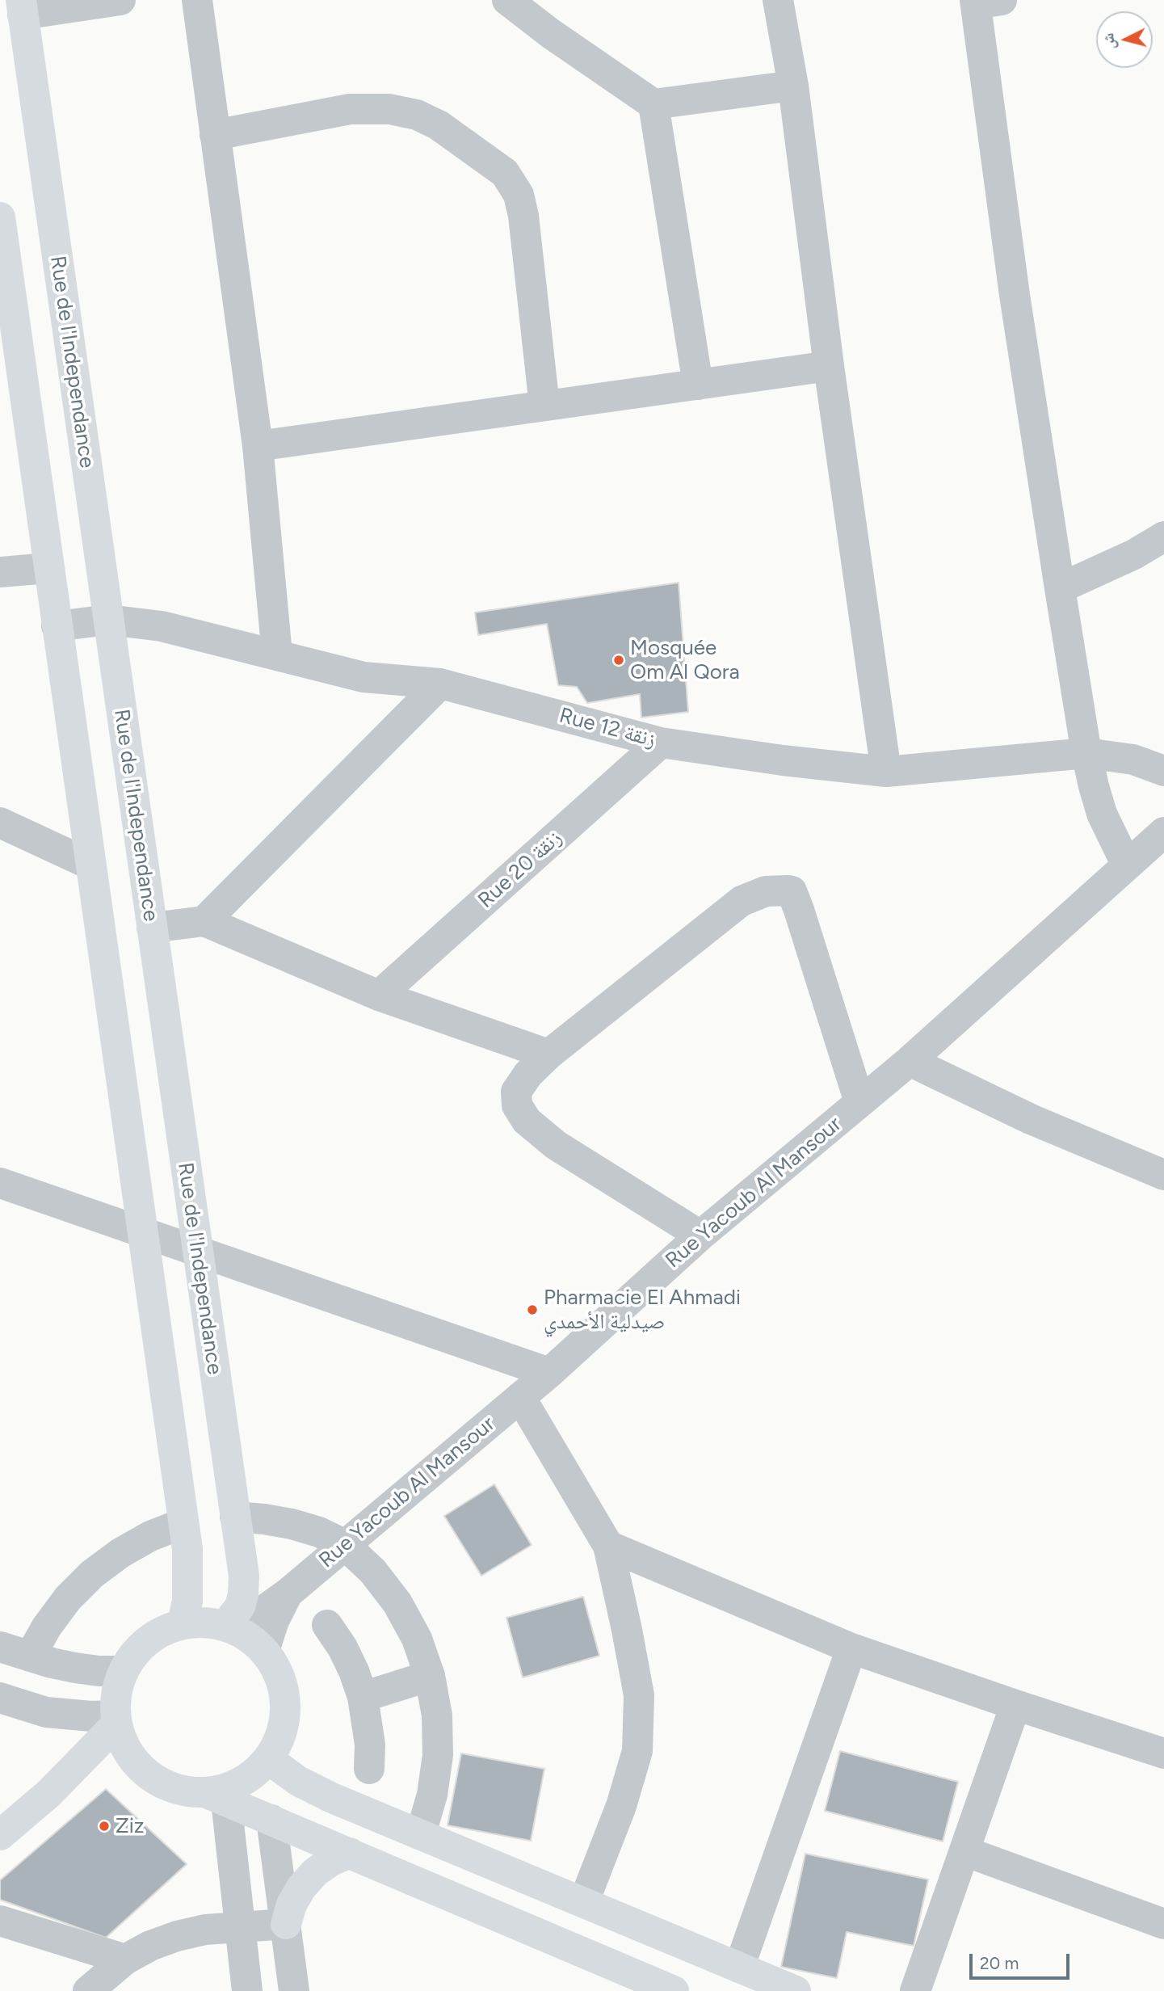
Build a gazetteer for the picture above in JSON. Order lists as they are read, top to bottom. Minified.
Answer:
{"streets":{"main road":["Rue de l'Independance"],"street":["Rue 12 زنقة","Rue 20 زنقة","Rue Yacoub Al Mansour"]},"crossings":[["Rue de l'Independance","Rue 12 زنقة"],["Rue de l'Independance","Rue Yacoub Al Mansour"],["Rue 12 زنقة","Rue 20 زنقة"]],"places":["Mosquée Om Al Qora","Pharmacie El Ahmadi صيدلية الأحمدي","Ziz"],"scale_bar":"20 m","north":"left"}
